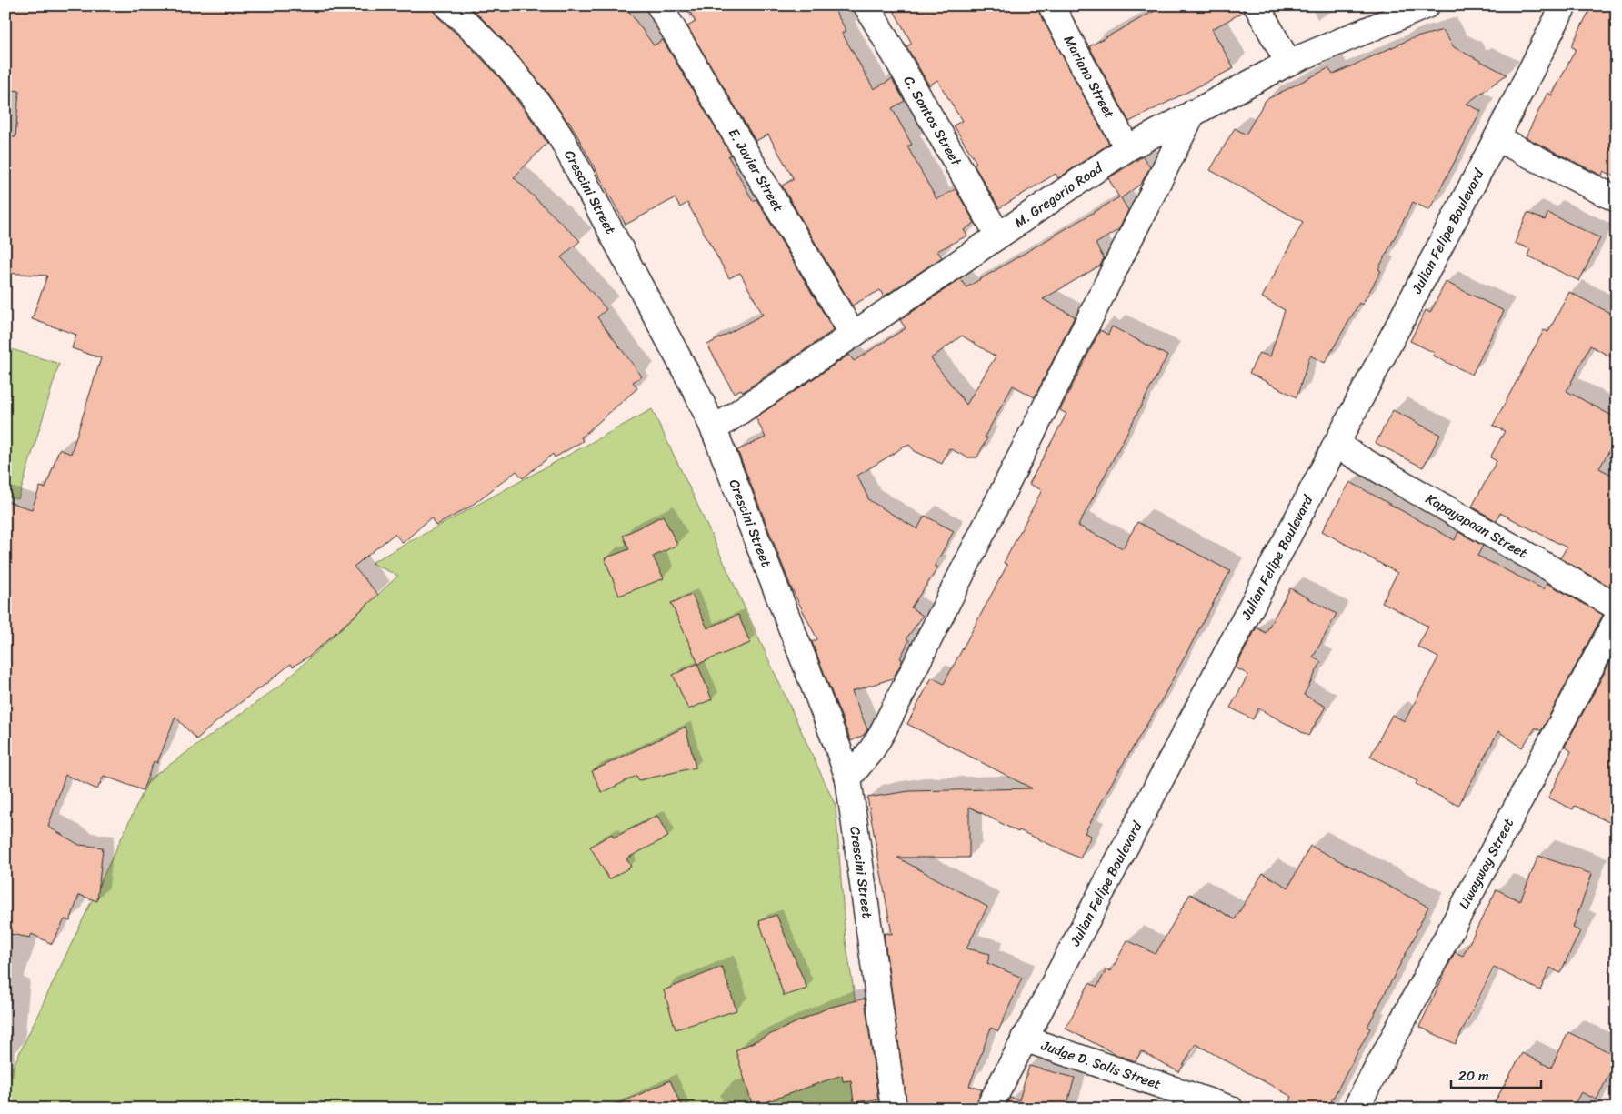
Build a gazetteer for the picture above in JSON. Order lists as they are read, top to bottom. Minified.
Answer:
{"streets":{"street":["Mariano Street","C. Santos Street","E. Javier Street","Crescini Street","M. Gregorio Road","Julian Felipe Boulevard","Kapayapaan Street","Liwayway Street","Judge D. Solis Street"]},"crossings":[["Mariano Street","M. Gregorio Road"],["C. Santos Street","M. Gregorio Road"],["E. Javier Street","M. Gregorio Road"],["Crescini Street","M. Gregorio Road"],["Julian Felipe Boulevard","Kapayapaan Street"],["Julian Felipe Boulevard","Judge D. Solis Street"]],"scale_bar":"20 m"}
